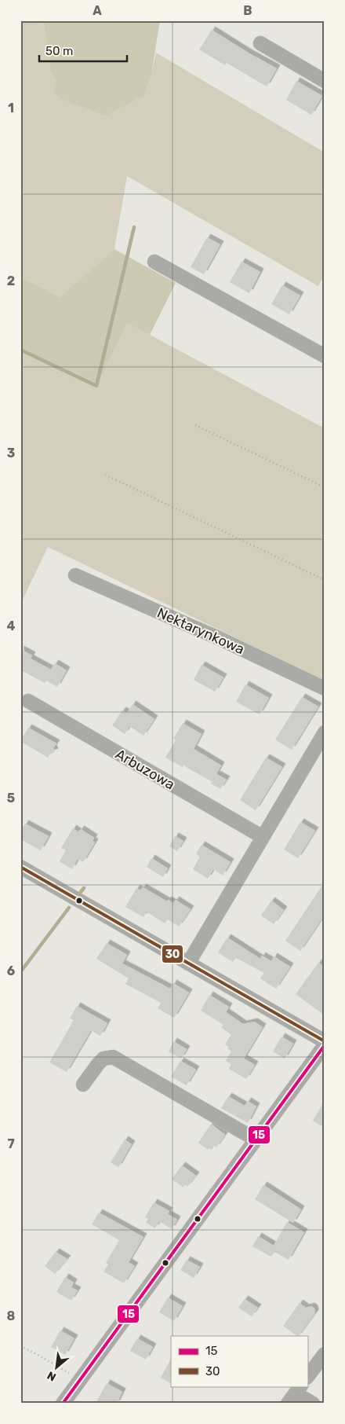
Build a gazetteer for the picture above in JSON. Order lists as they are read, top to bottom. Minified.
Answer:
{"streets":{"street":["Nektarynkowa","Arbuzowa"]},"lines":["transit line 30","transit line 15"],"legend":["15","30"],"scale_bar":"50 m","north":"bottom left","grid":{"columns":["A","B"],"rows":["1","2","3","4","5","6","7","8"]}}
